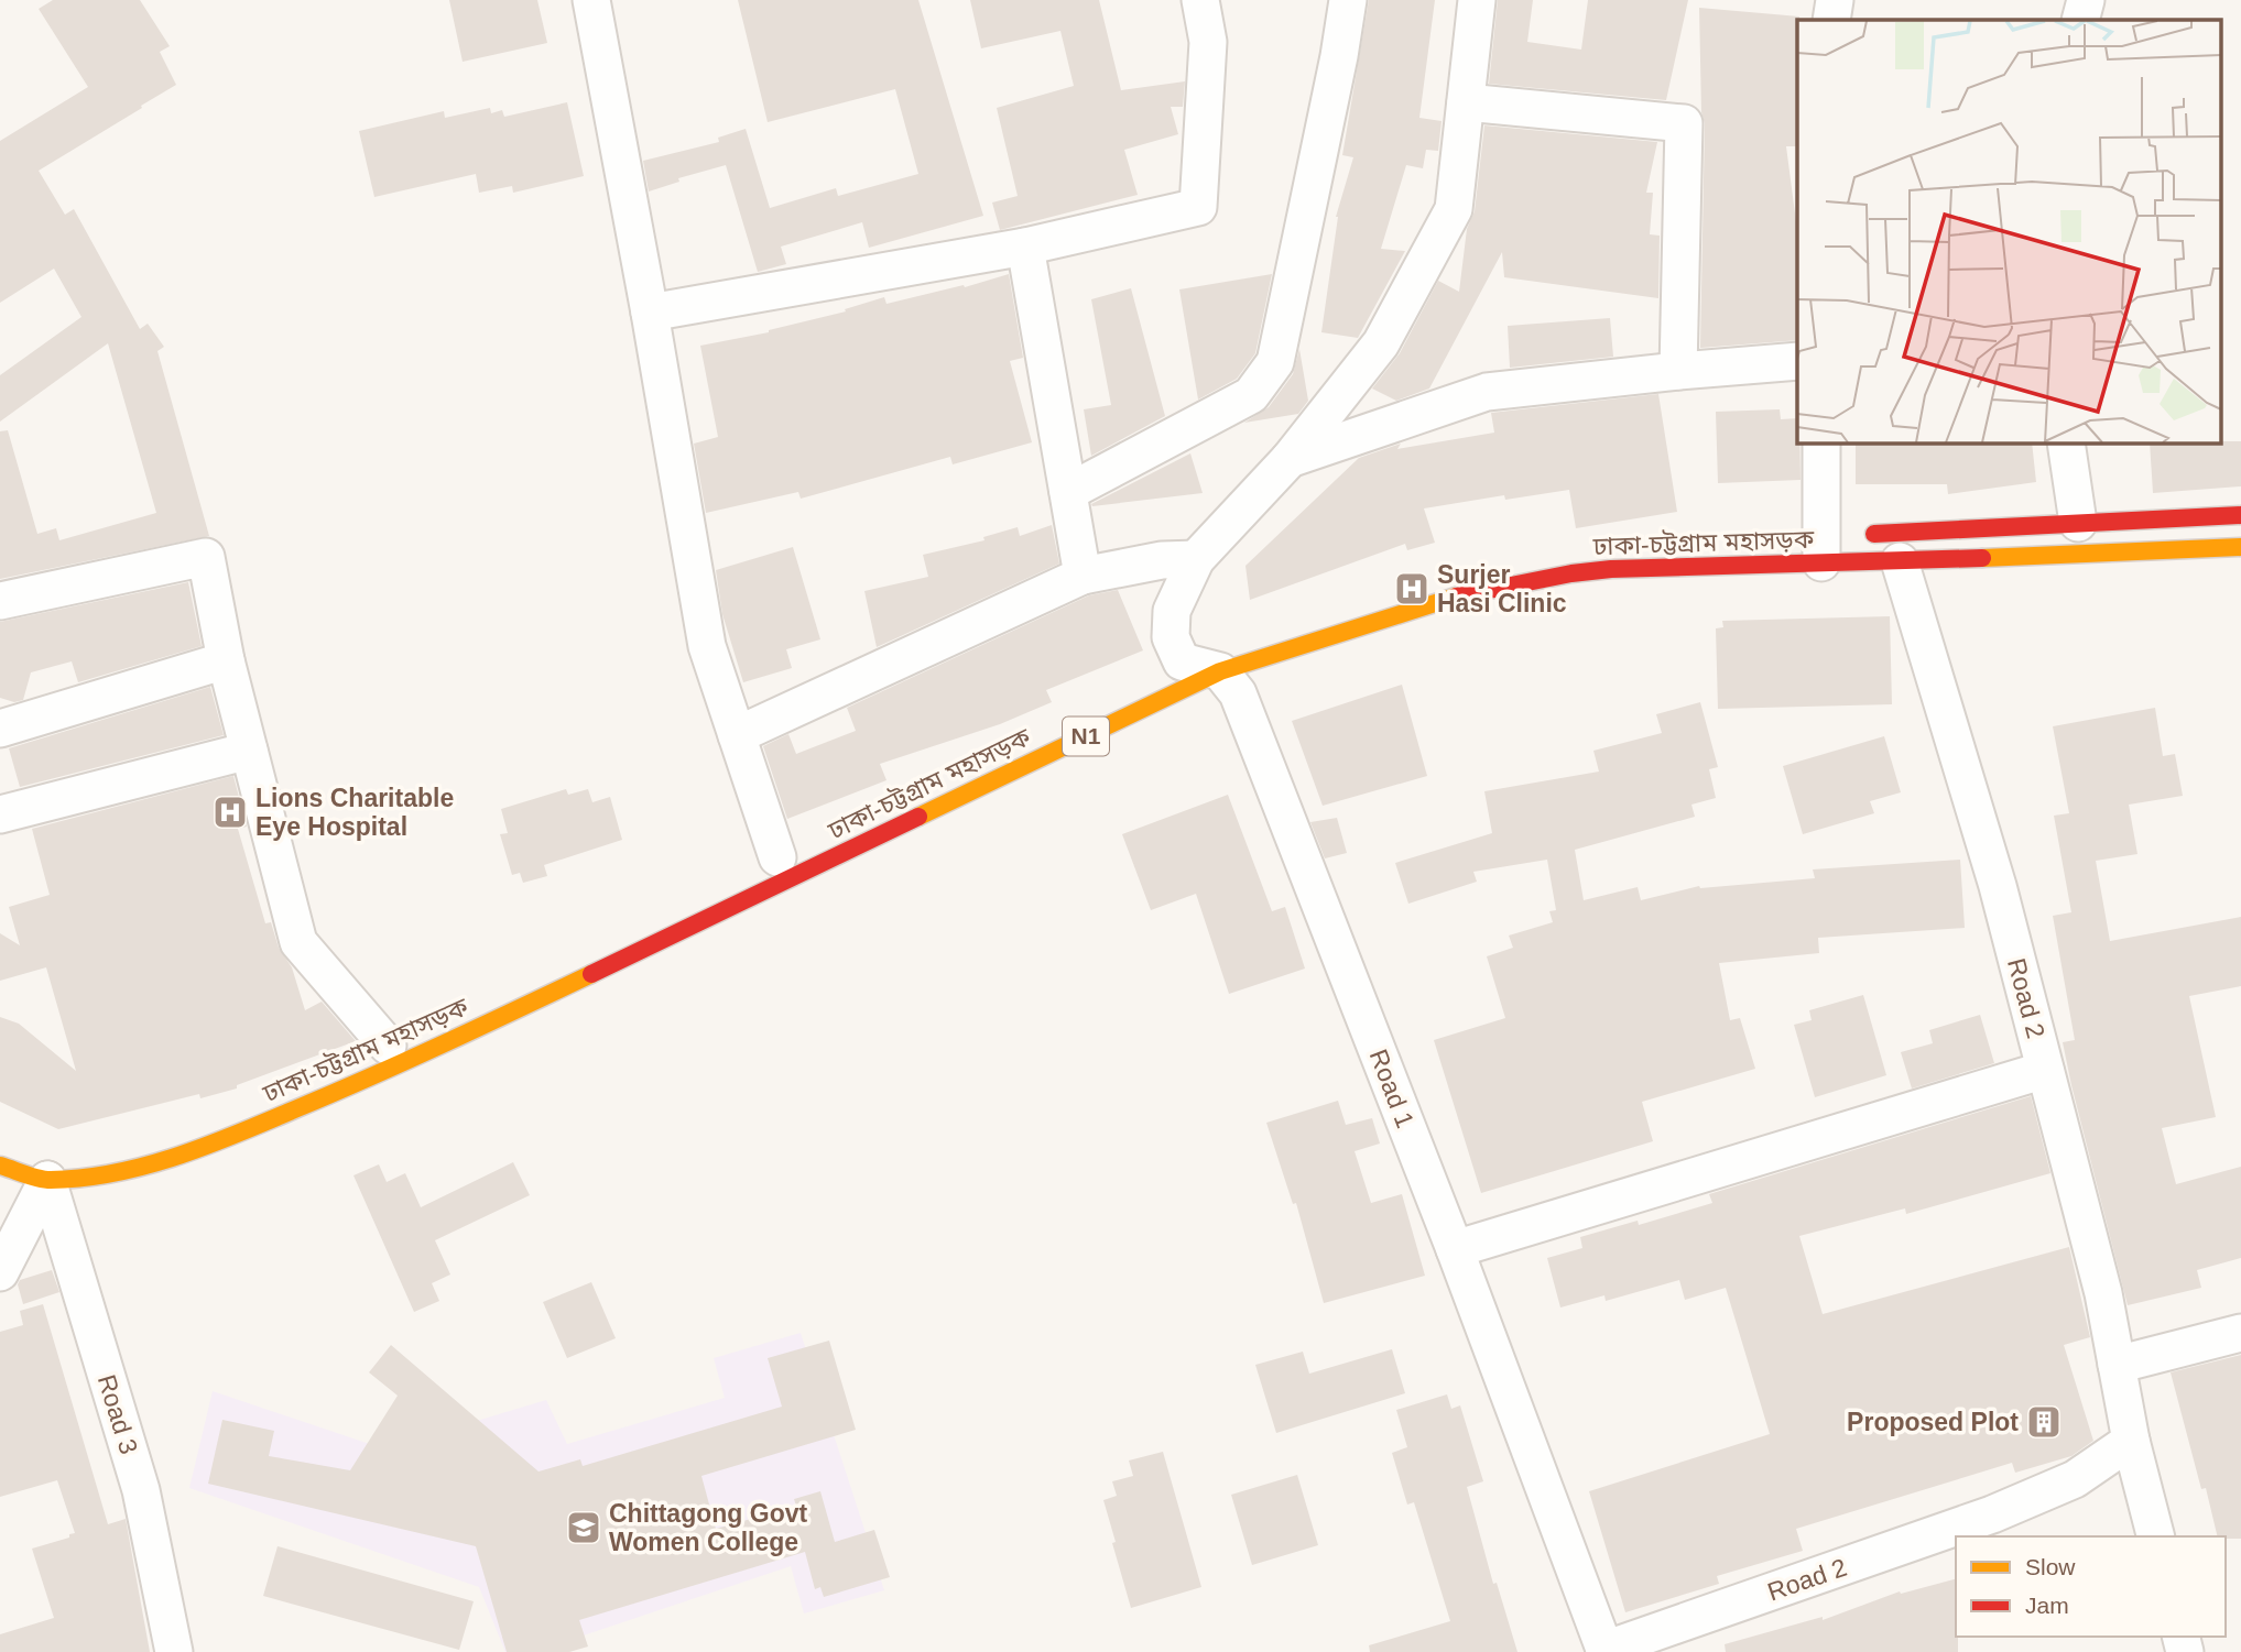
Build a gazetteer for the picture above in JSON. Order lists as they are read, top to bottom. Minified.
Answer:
{"streets":{"highway":["ঢাকা-চট্টগ্রাম মহাসড়ক","N1"],"street":["Road 2","Road 1","Road 3"]},"crossings":[["ঢাকা-চট্টগ্রাম মহাসড়ক","Road 2"],["ঢাকা-চট্টগ্রাম মহাসড়ক","Road 1"],["ঢাকা-চট্টগ্রাম মহাসড়ক","Road 3"],["Road 2","Road 1"]],"places":{"hospital":["Surjer Hasi Clinic","Lions Charitable Eye Hospital"],"building":["Proposed Plot"],"school or university":["Chittagong Govt Women College"]},"legend":["Slow","Jam"]}
